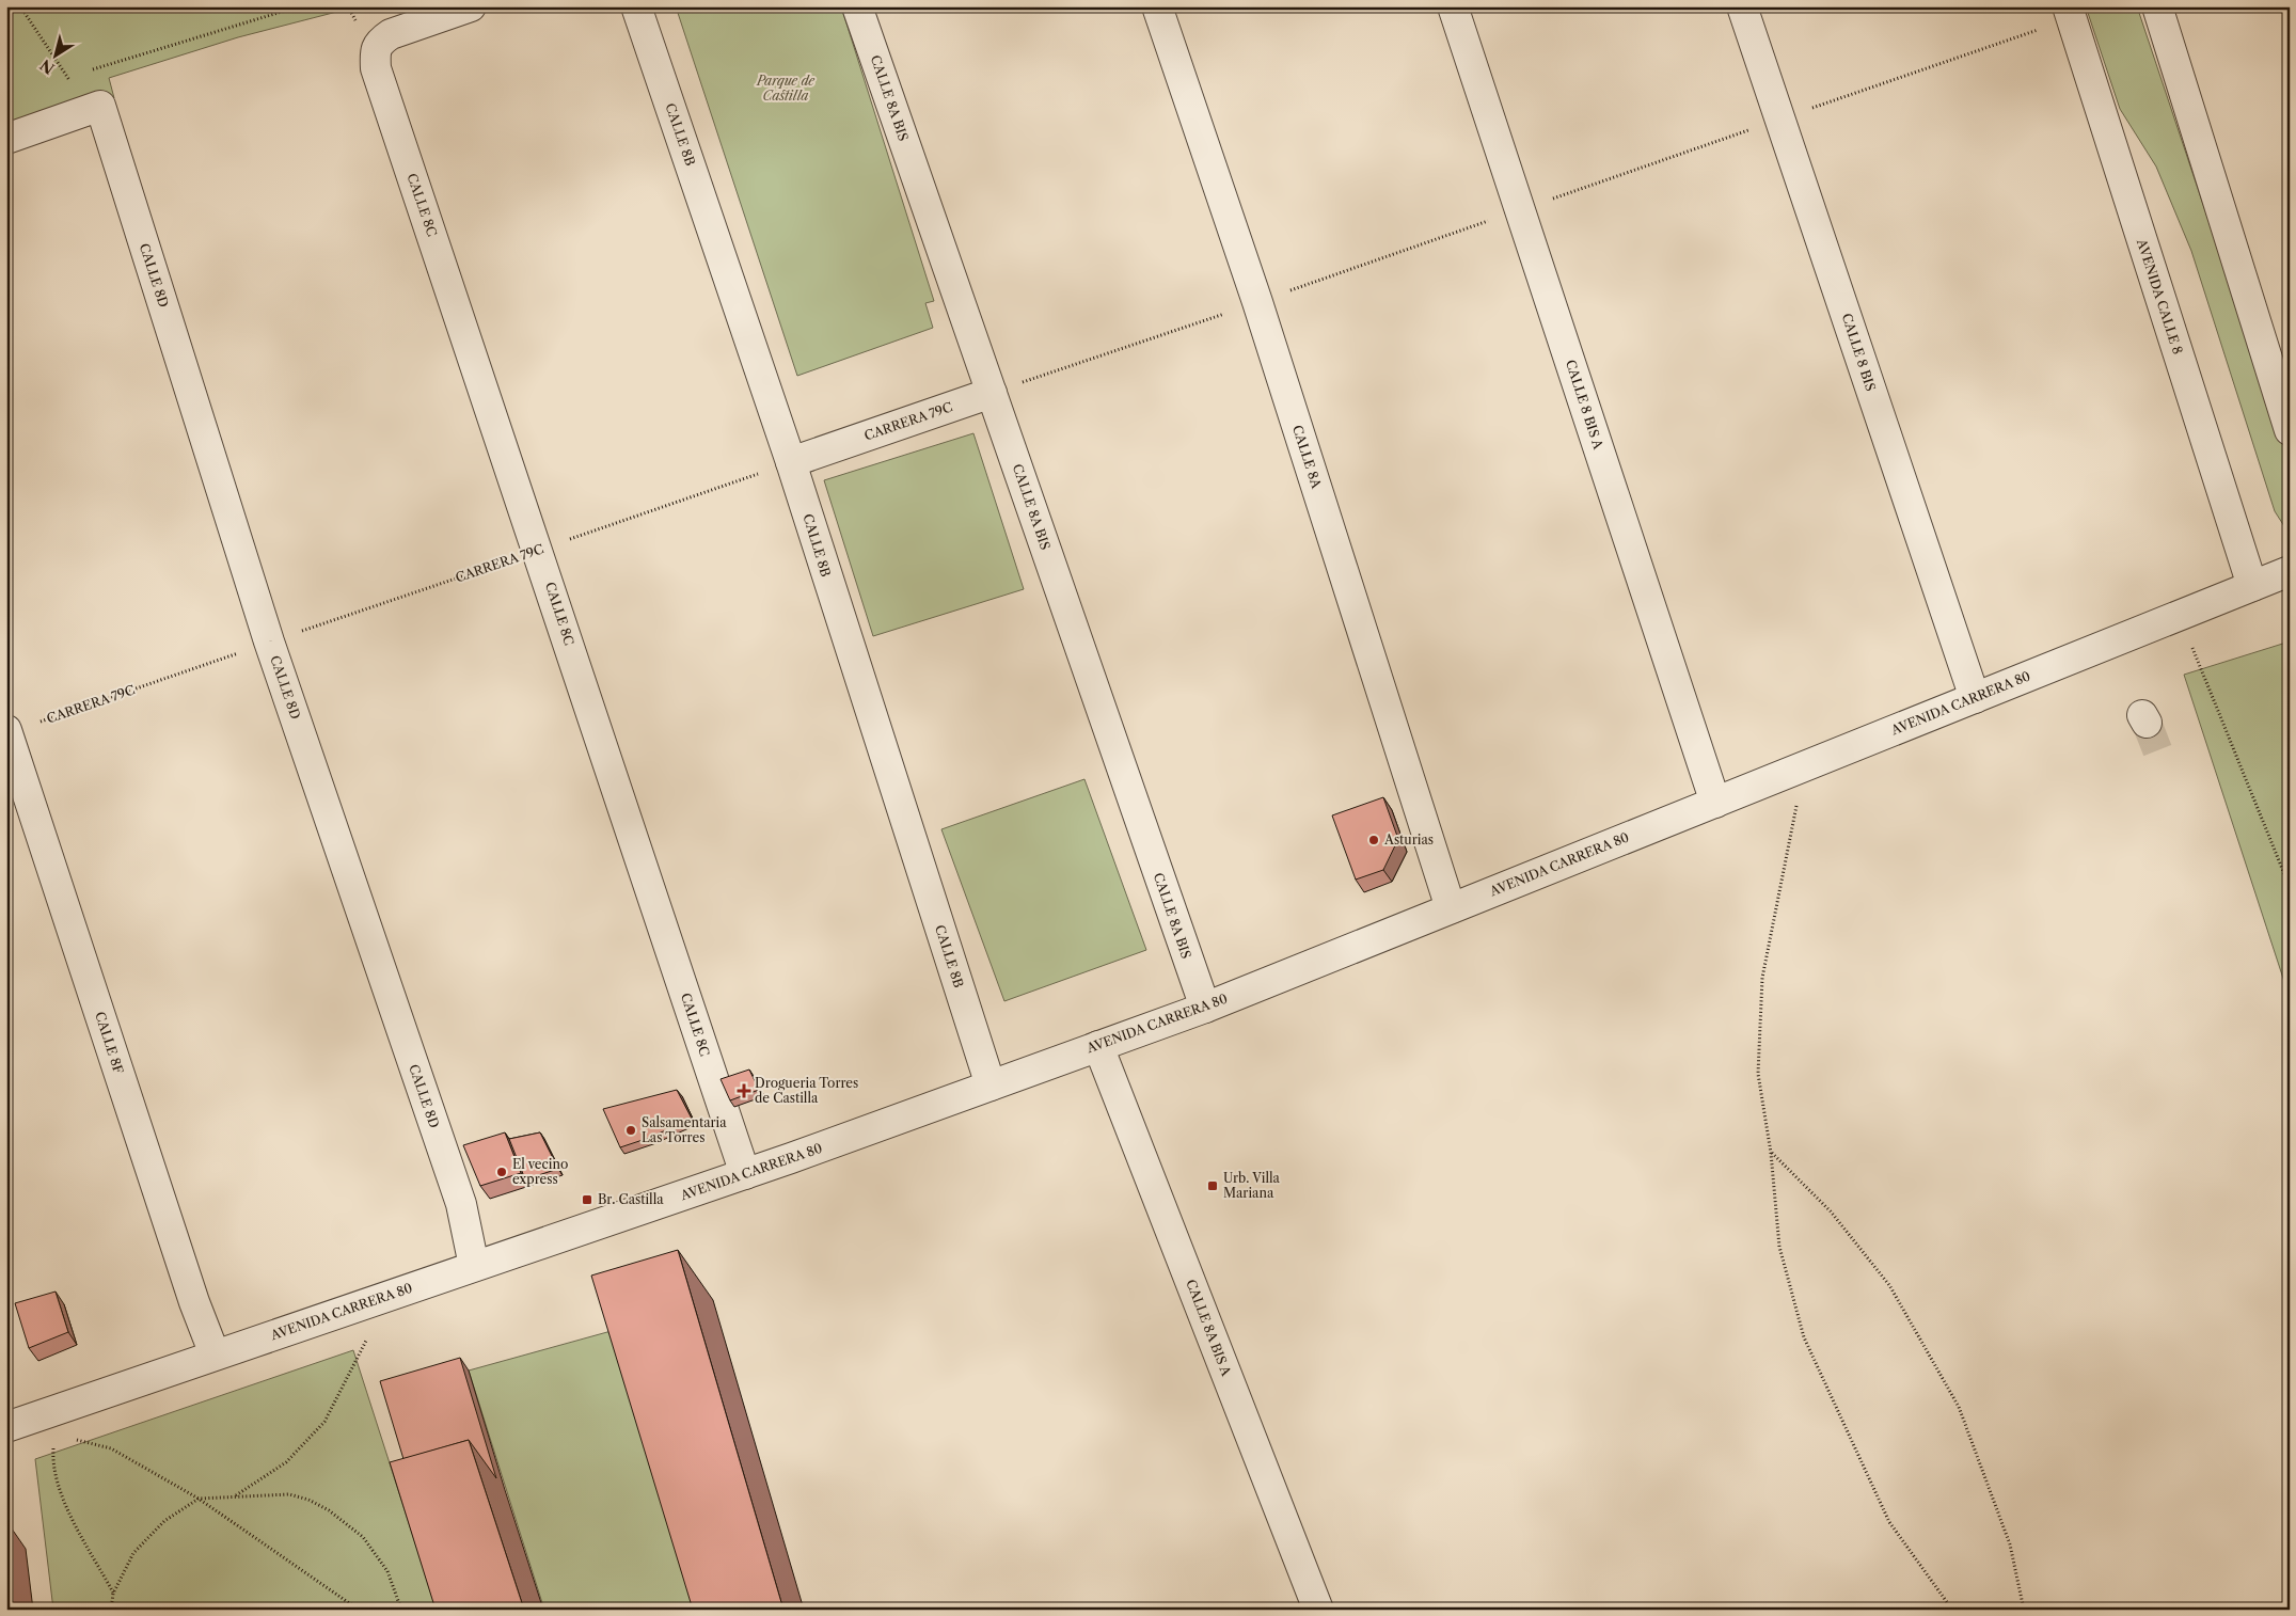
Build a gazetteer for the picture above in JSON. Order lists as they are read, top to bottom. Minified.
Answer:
{"streets":{"street":["CALLE 8A BIS","CALLE 8B","CALLE 8C","CALLE 8D","AVENIDA CALLE 8","CALLE 8 BIS","CALLE 8 BIS A","CARRERA 79C","CALLE 8A","AVENIDA CARRERA 80","CALLE 8F","CALLE 8A BIS A"]},"crossings":[["CALLE 8A BIS","CARRERA 79C"],["CALLE 8A BIS","AVENIDA CARRERA 80"],["CALLE 8B","CARRERA 79C"],["CALLE 8B","AVENIDA CARRERA 80"],["CALLE 8C","CARRERA 79C"],["CALLE 8C","AVENIDA CARRERA 80"],["CALLE 8D","CARRERA 79C"],["CALLE 8D","AVENIDA CARRERA 80"],["AVENIDA CALLE 8","AVENIDA CARRERA 80"],["CALLE 8 BIS","AVENIDA CARRERA 80"],["CALLE 8 BIS A","AVENIDA CARRERA 80"],["CARRERA 79C","CALLE 8F"],["CALLE 8A","AVENIDA CARRERA 80"],["AVENIDA CARRERA 80","CALLE 8F"],["AVENIDA CARRERA 80","CALLE 8A BIS A"]],"parks":["Parque de Castilla"],"places":{"other":["Asturias","Salsamentaria Las Torres","El vecino express"],"health":["Drogueria Torres de Castilla"],"transit":["Urb. Villa Mariana","Br. Castilla"]},"north":"bottom left"}
